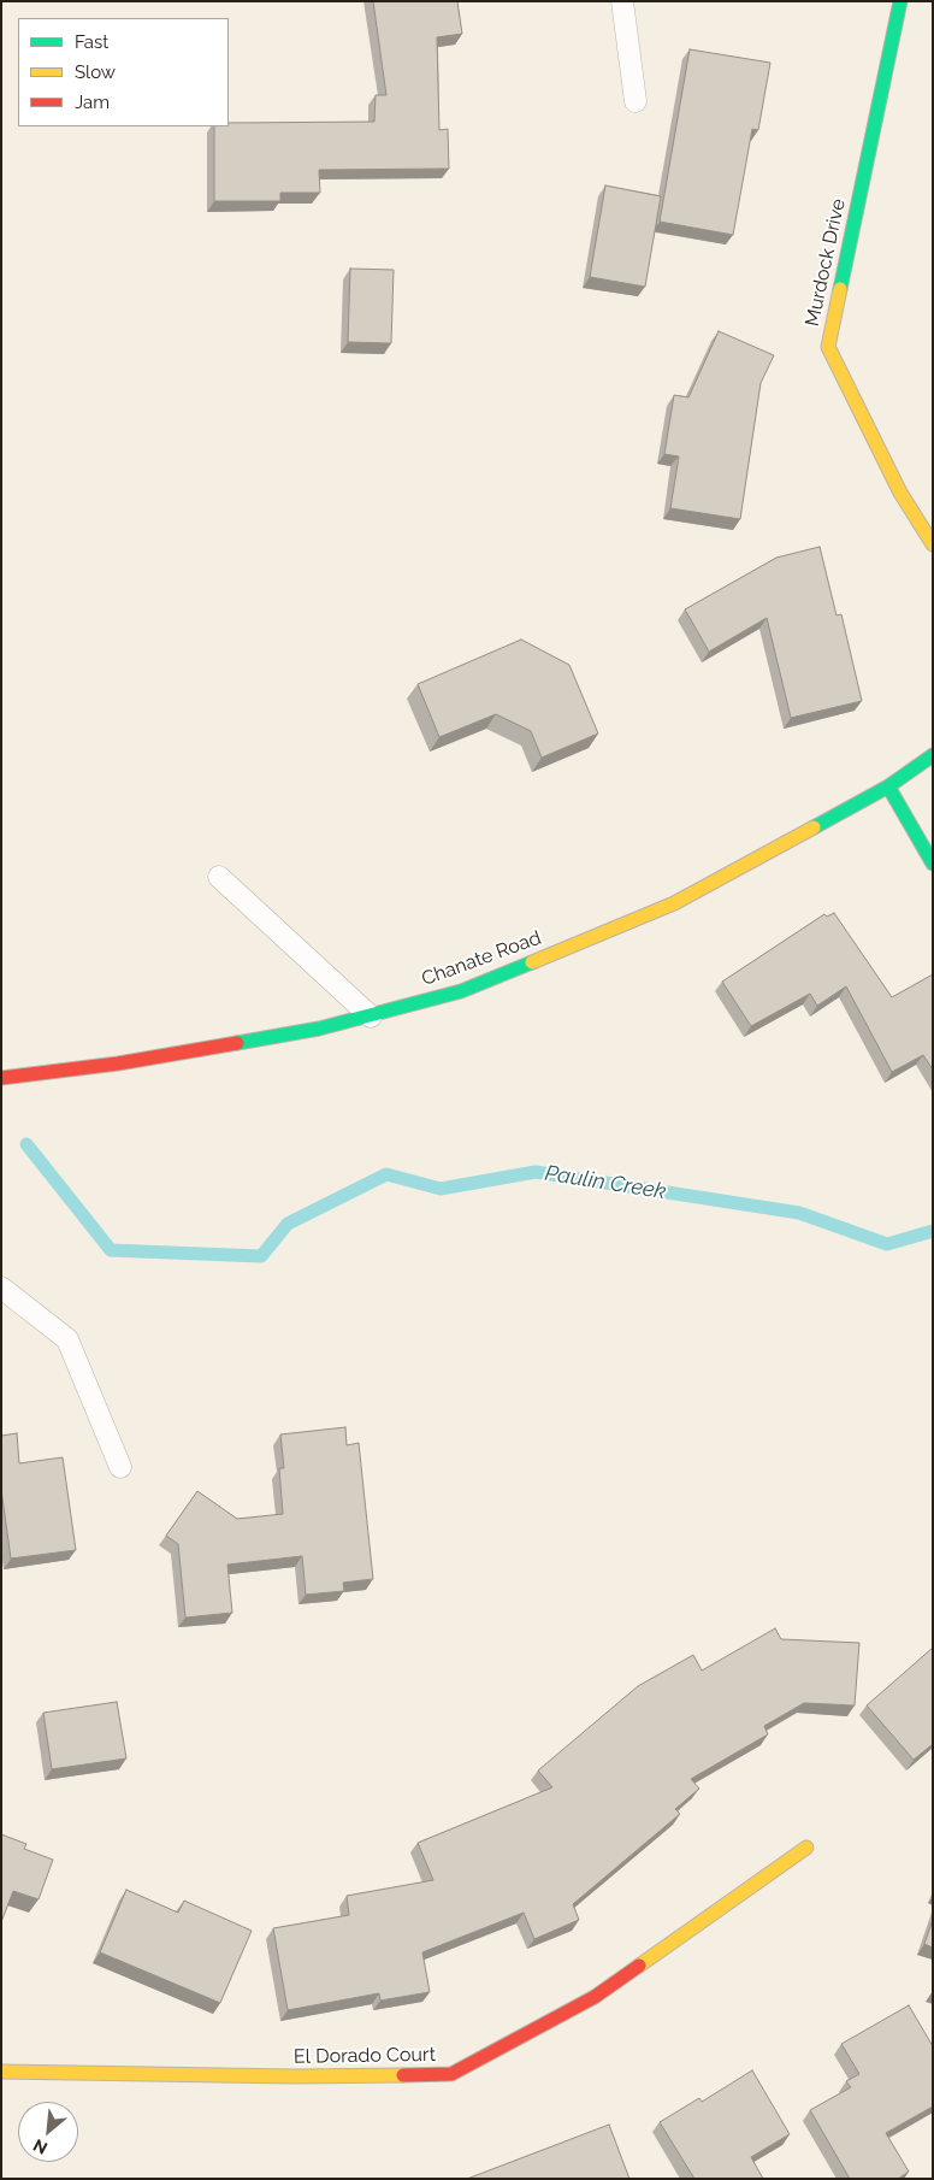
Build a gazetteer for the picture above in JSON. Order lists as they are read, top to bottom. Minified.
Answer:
{"streets":{"street":["Murdock Drive","Chanate Road","El Dorado Court"]},"water":["Paulin Creek"],"legend":["Fast","Slow","Jam"],"north":"bottom left"}
